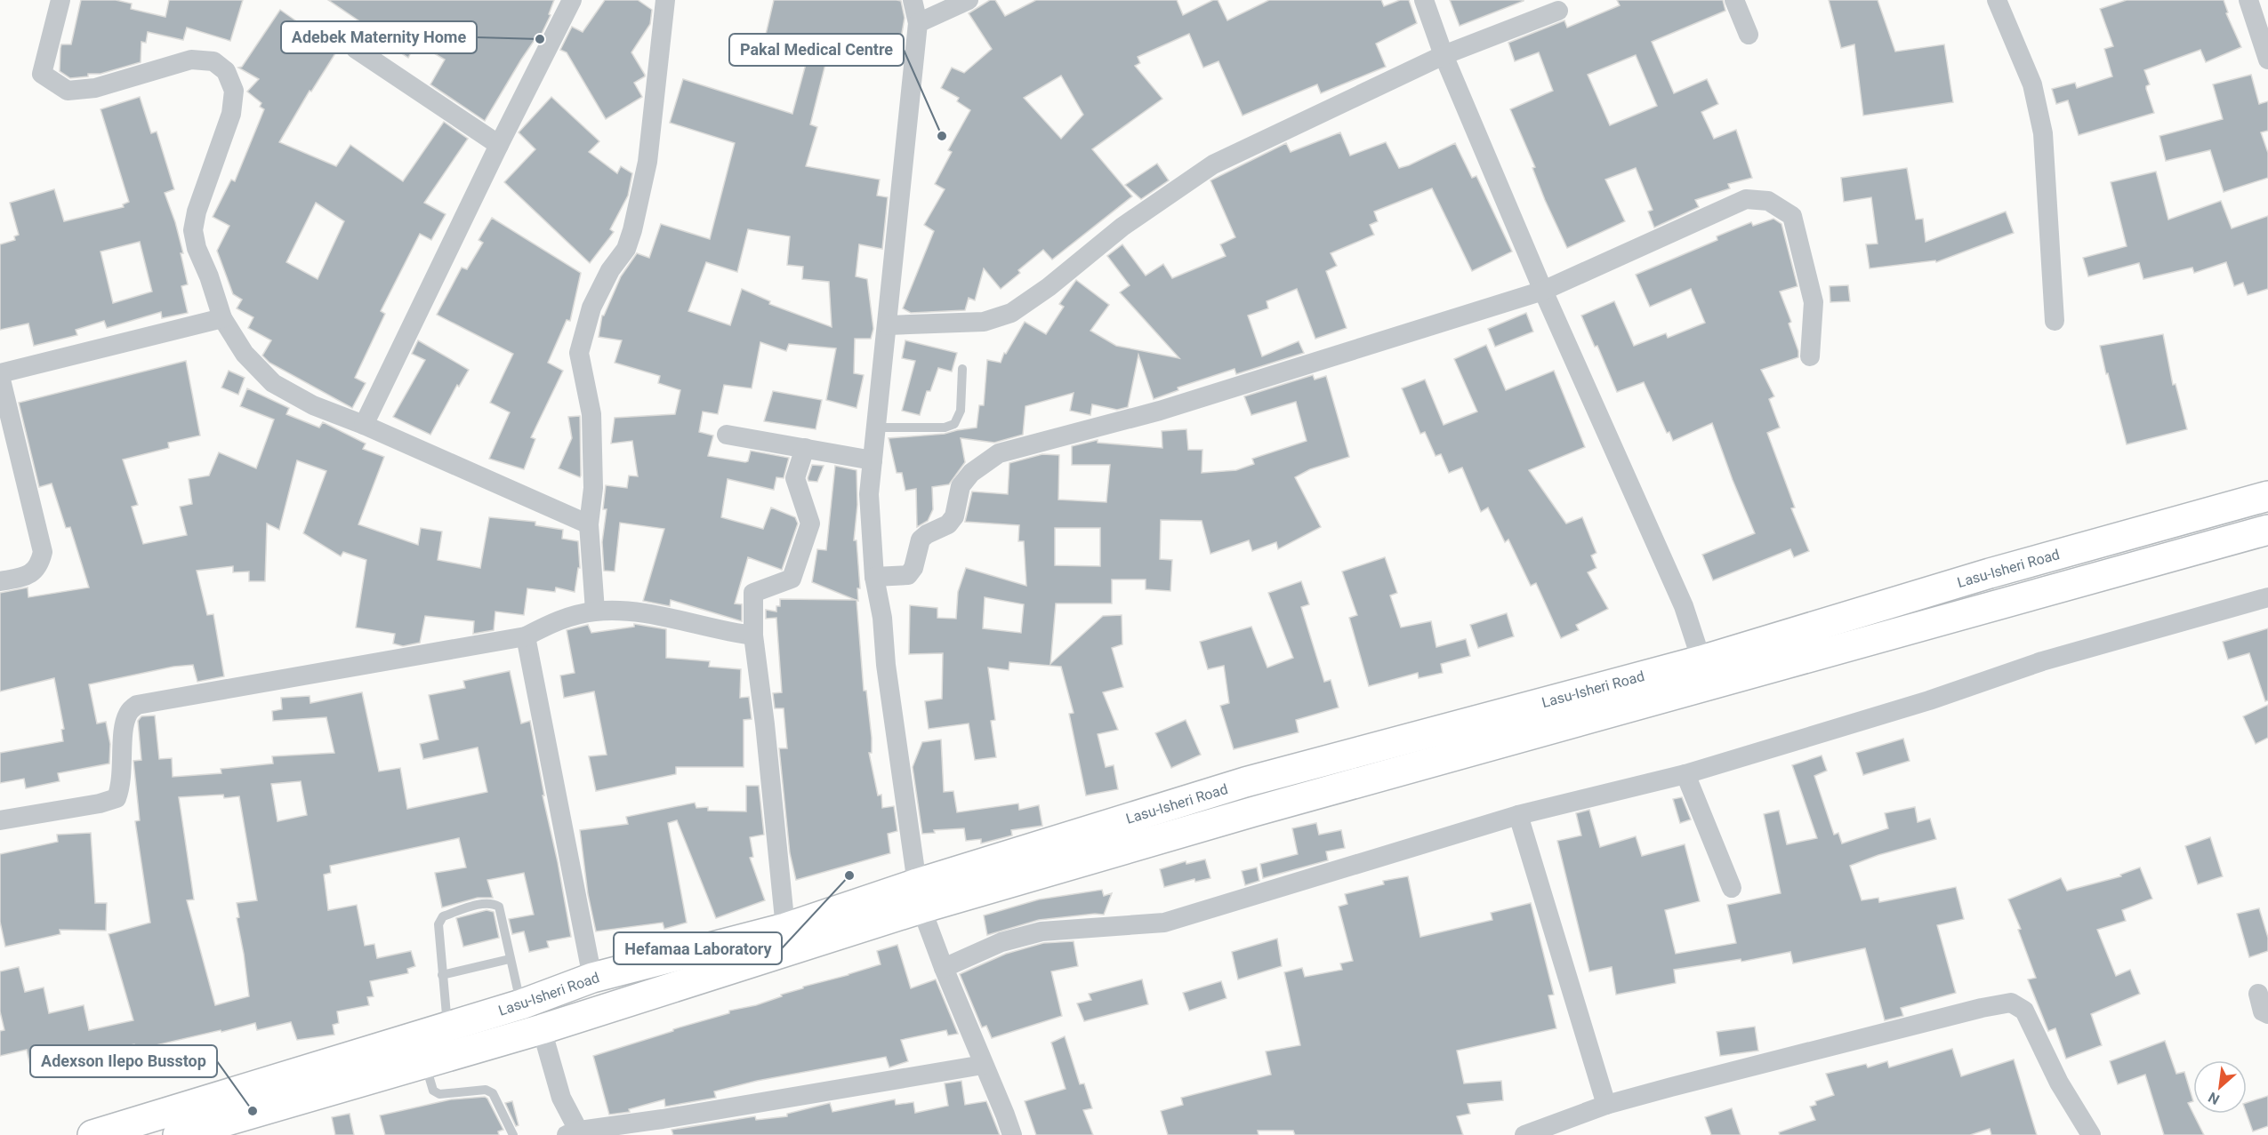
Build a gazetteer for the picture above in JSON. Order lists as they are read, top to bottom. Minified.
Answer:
{"streets":{"main road":["Lasu-Isheri Road"]},"places":["Adebek Maternity Home","Pakal Medical Centre","Hefamaa Laboratory","Adexson Ilepo Busstop"],"north":"bottom left"}
